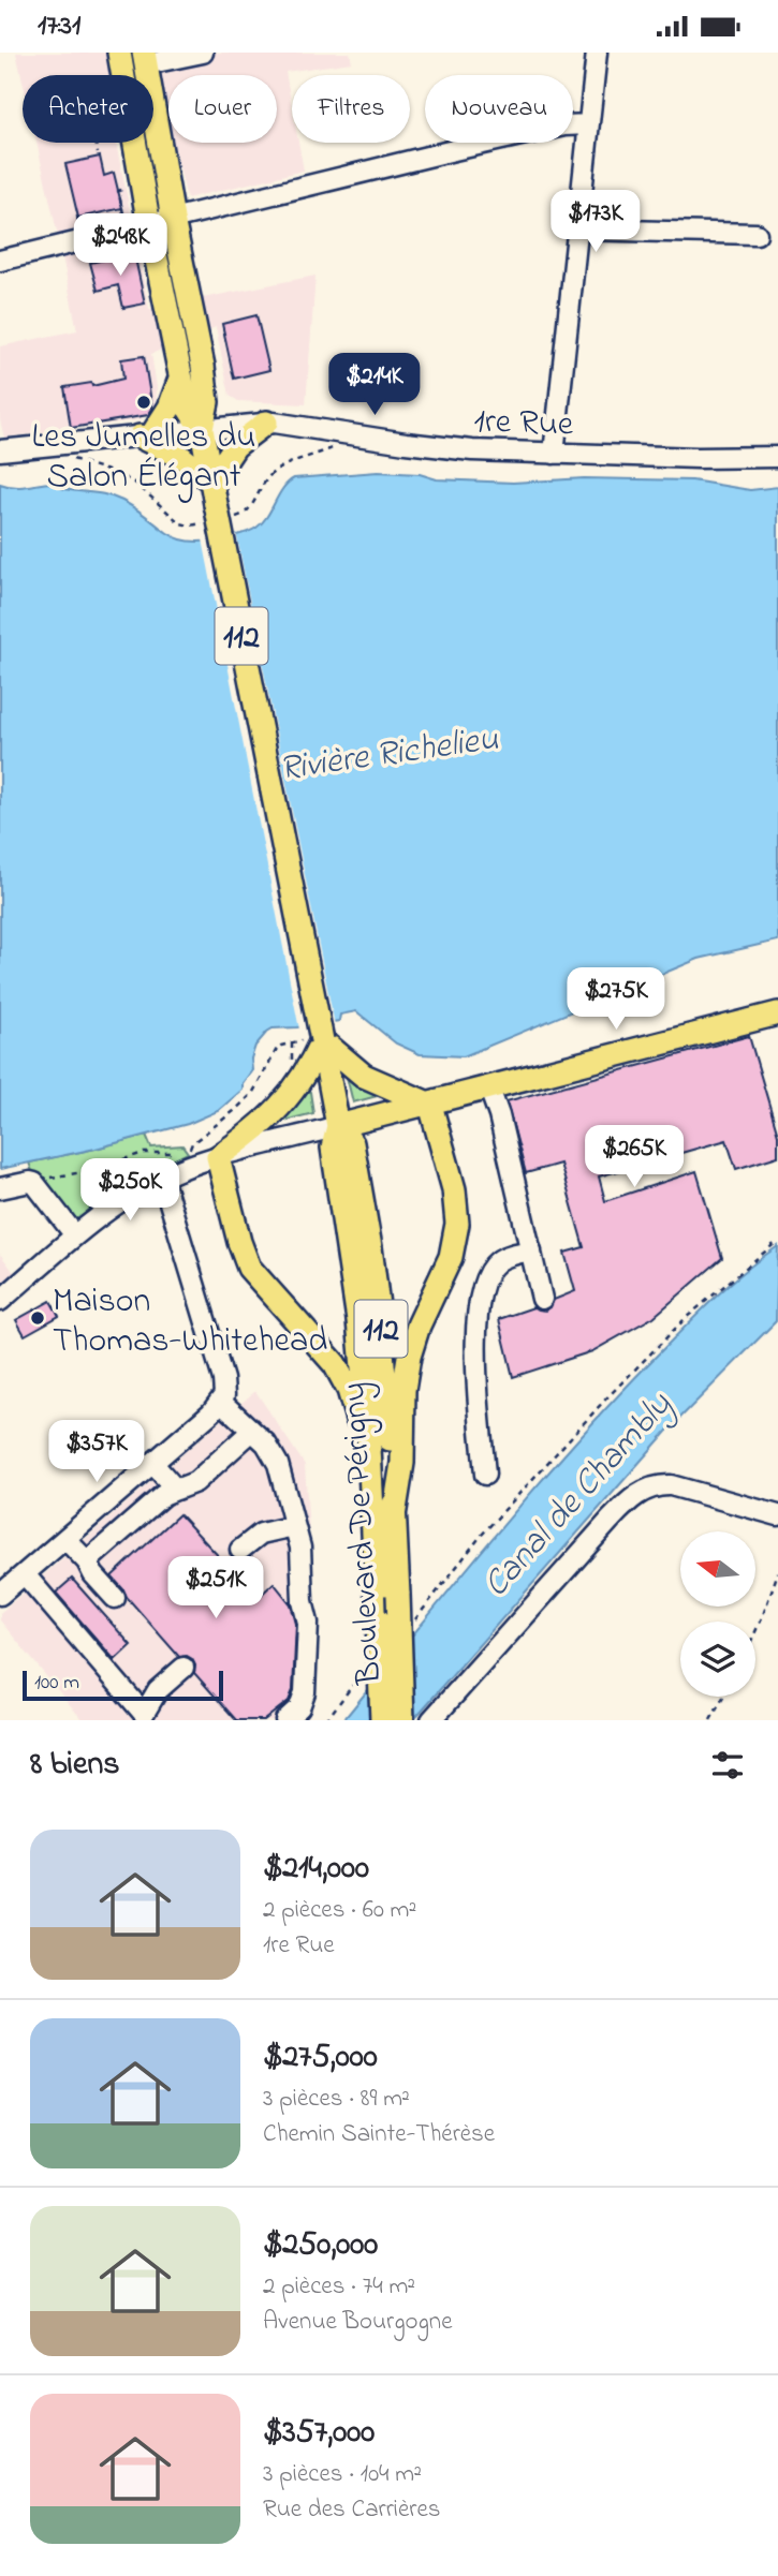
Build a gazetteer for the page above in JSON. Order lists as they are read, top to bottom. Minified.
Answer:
{"streets":{"main road":["112","Boulevard De Périgny"],"street":["1re Rue"]},"crossings":[["1re Rue","112"],["112","Boulevard De Périgny"]],"water":["Rivière Richelieu","Canal de Chambly"],"places":["Les Jumelles du Salon Élégant","Maison Thomas-Whitehead"],"scale_bar":"100 m","north":"left","page":{"status":"17:31","chip":["Acheter","Louer","Filtres","Nouveau"],"price":["$173K","$248K","$214K","$275K","$265K","$250K","$357K","$251K"],"scale":"100 m","heading":"8 biens","list":[{"name":"$214,000","note":"2 pièces · 60 m² · 1re Rue"},{"name":"$275,000","note":"3 pièces · 89 m² · Chemin Sainte-Thérèse"},{"name":"$250,000","note":"2 pièces · 74 m² · Avenue Bourgogne"},{"name":"$357,000","note":"3 pièces · 104 m² · Rue des Carrières"}]}}
